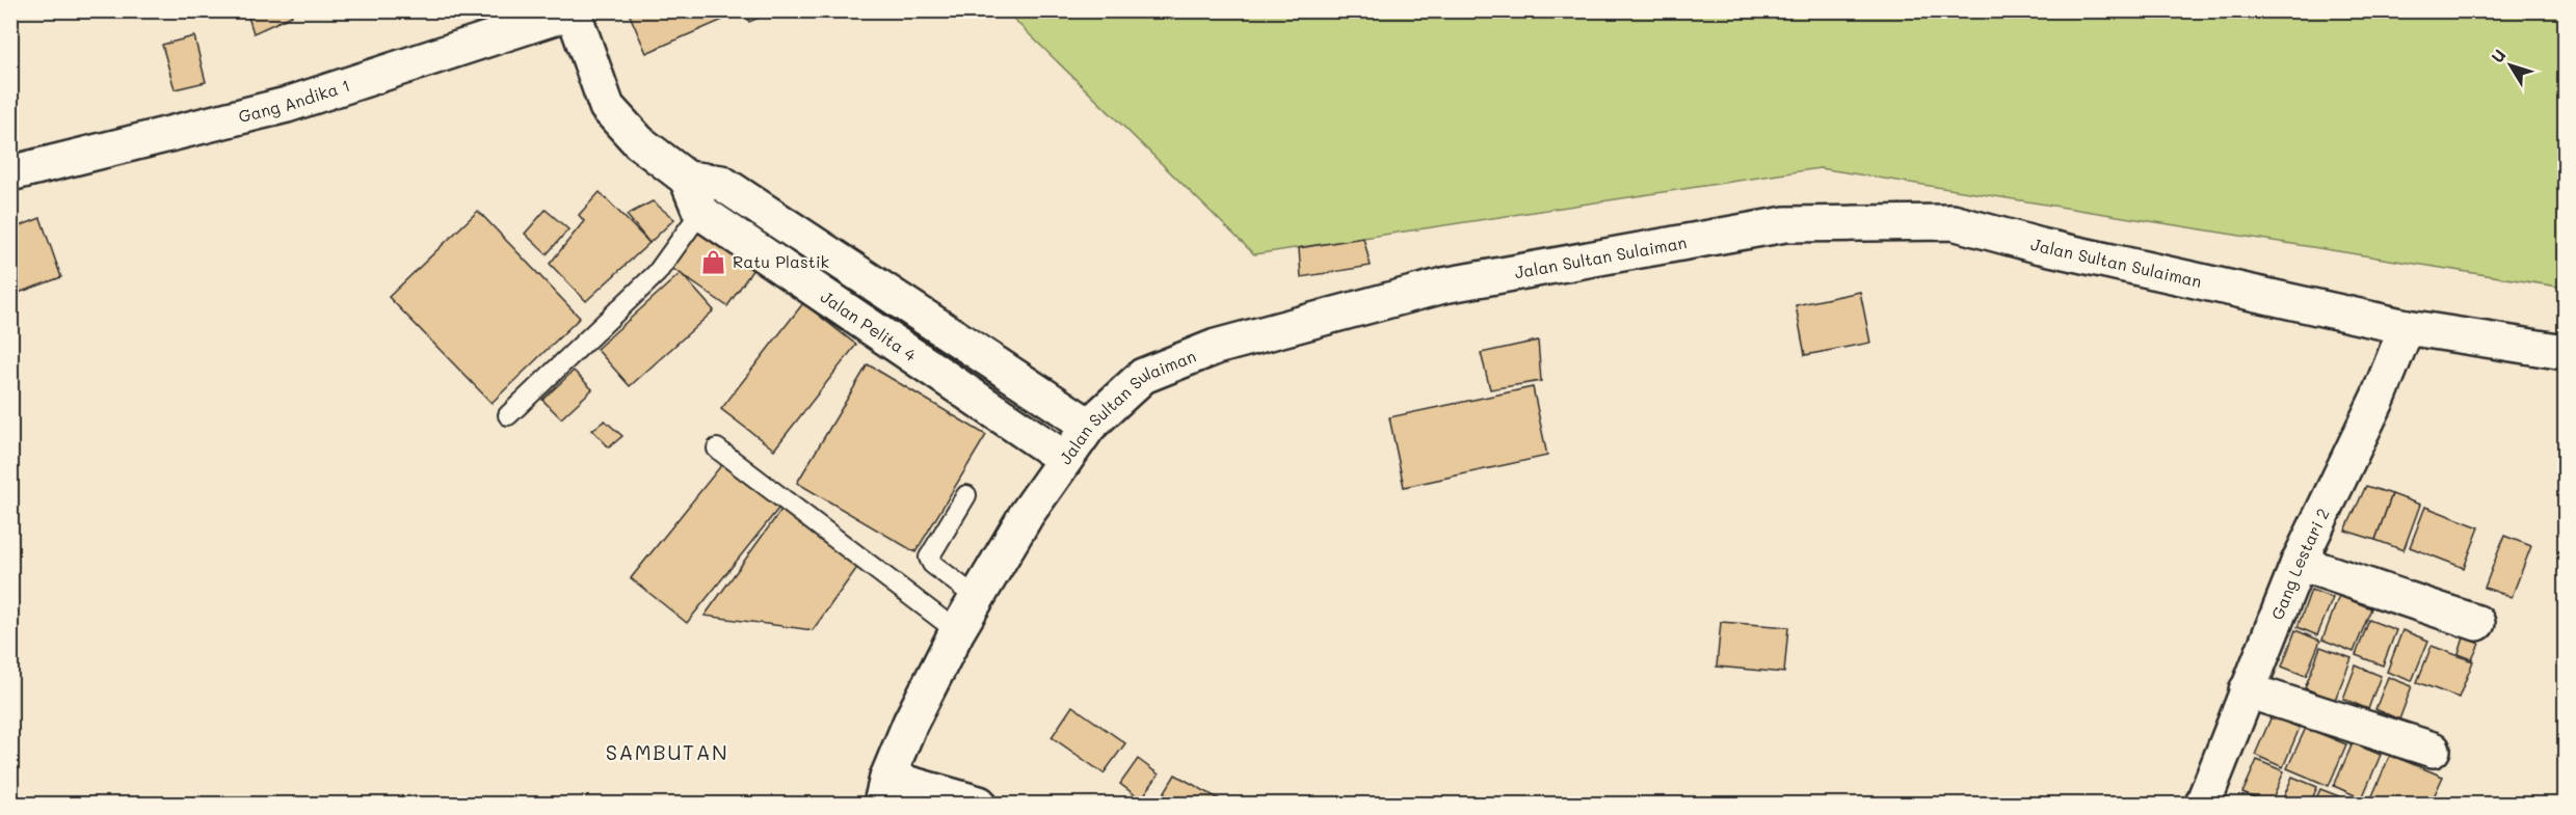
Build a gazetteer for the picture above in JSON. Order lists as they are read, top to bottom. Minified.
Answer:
{"streets":{"street":["Gang Andika 1","Jalan Sultan Sulaiman","Jalan Pelita 4","Gang Lestari 2"]},"crossings":[["Jalan Sultan Sulaiman","Jalan Pelita 4"],["Jalan Sultan Sulaiman","Gang Lestari 2"]],"districts":["SAMBUTAN"],"places":{"shop":["Ratu Plastik"]},"north":"top left"}
